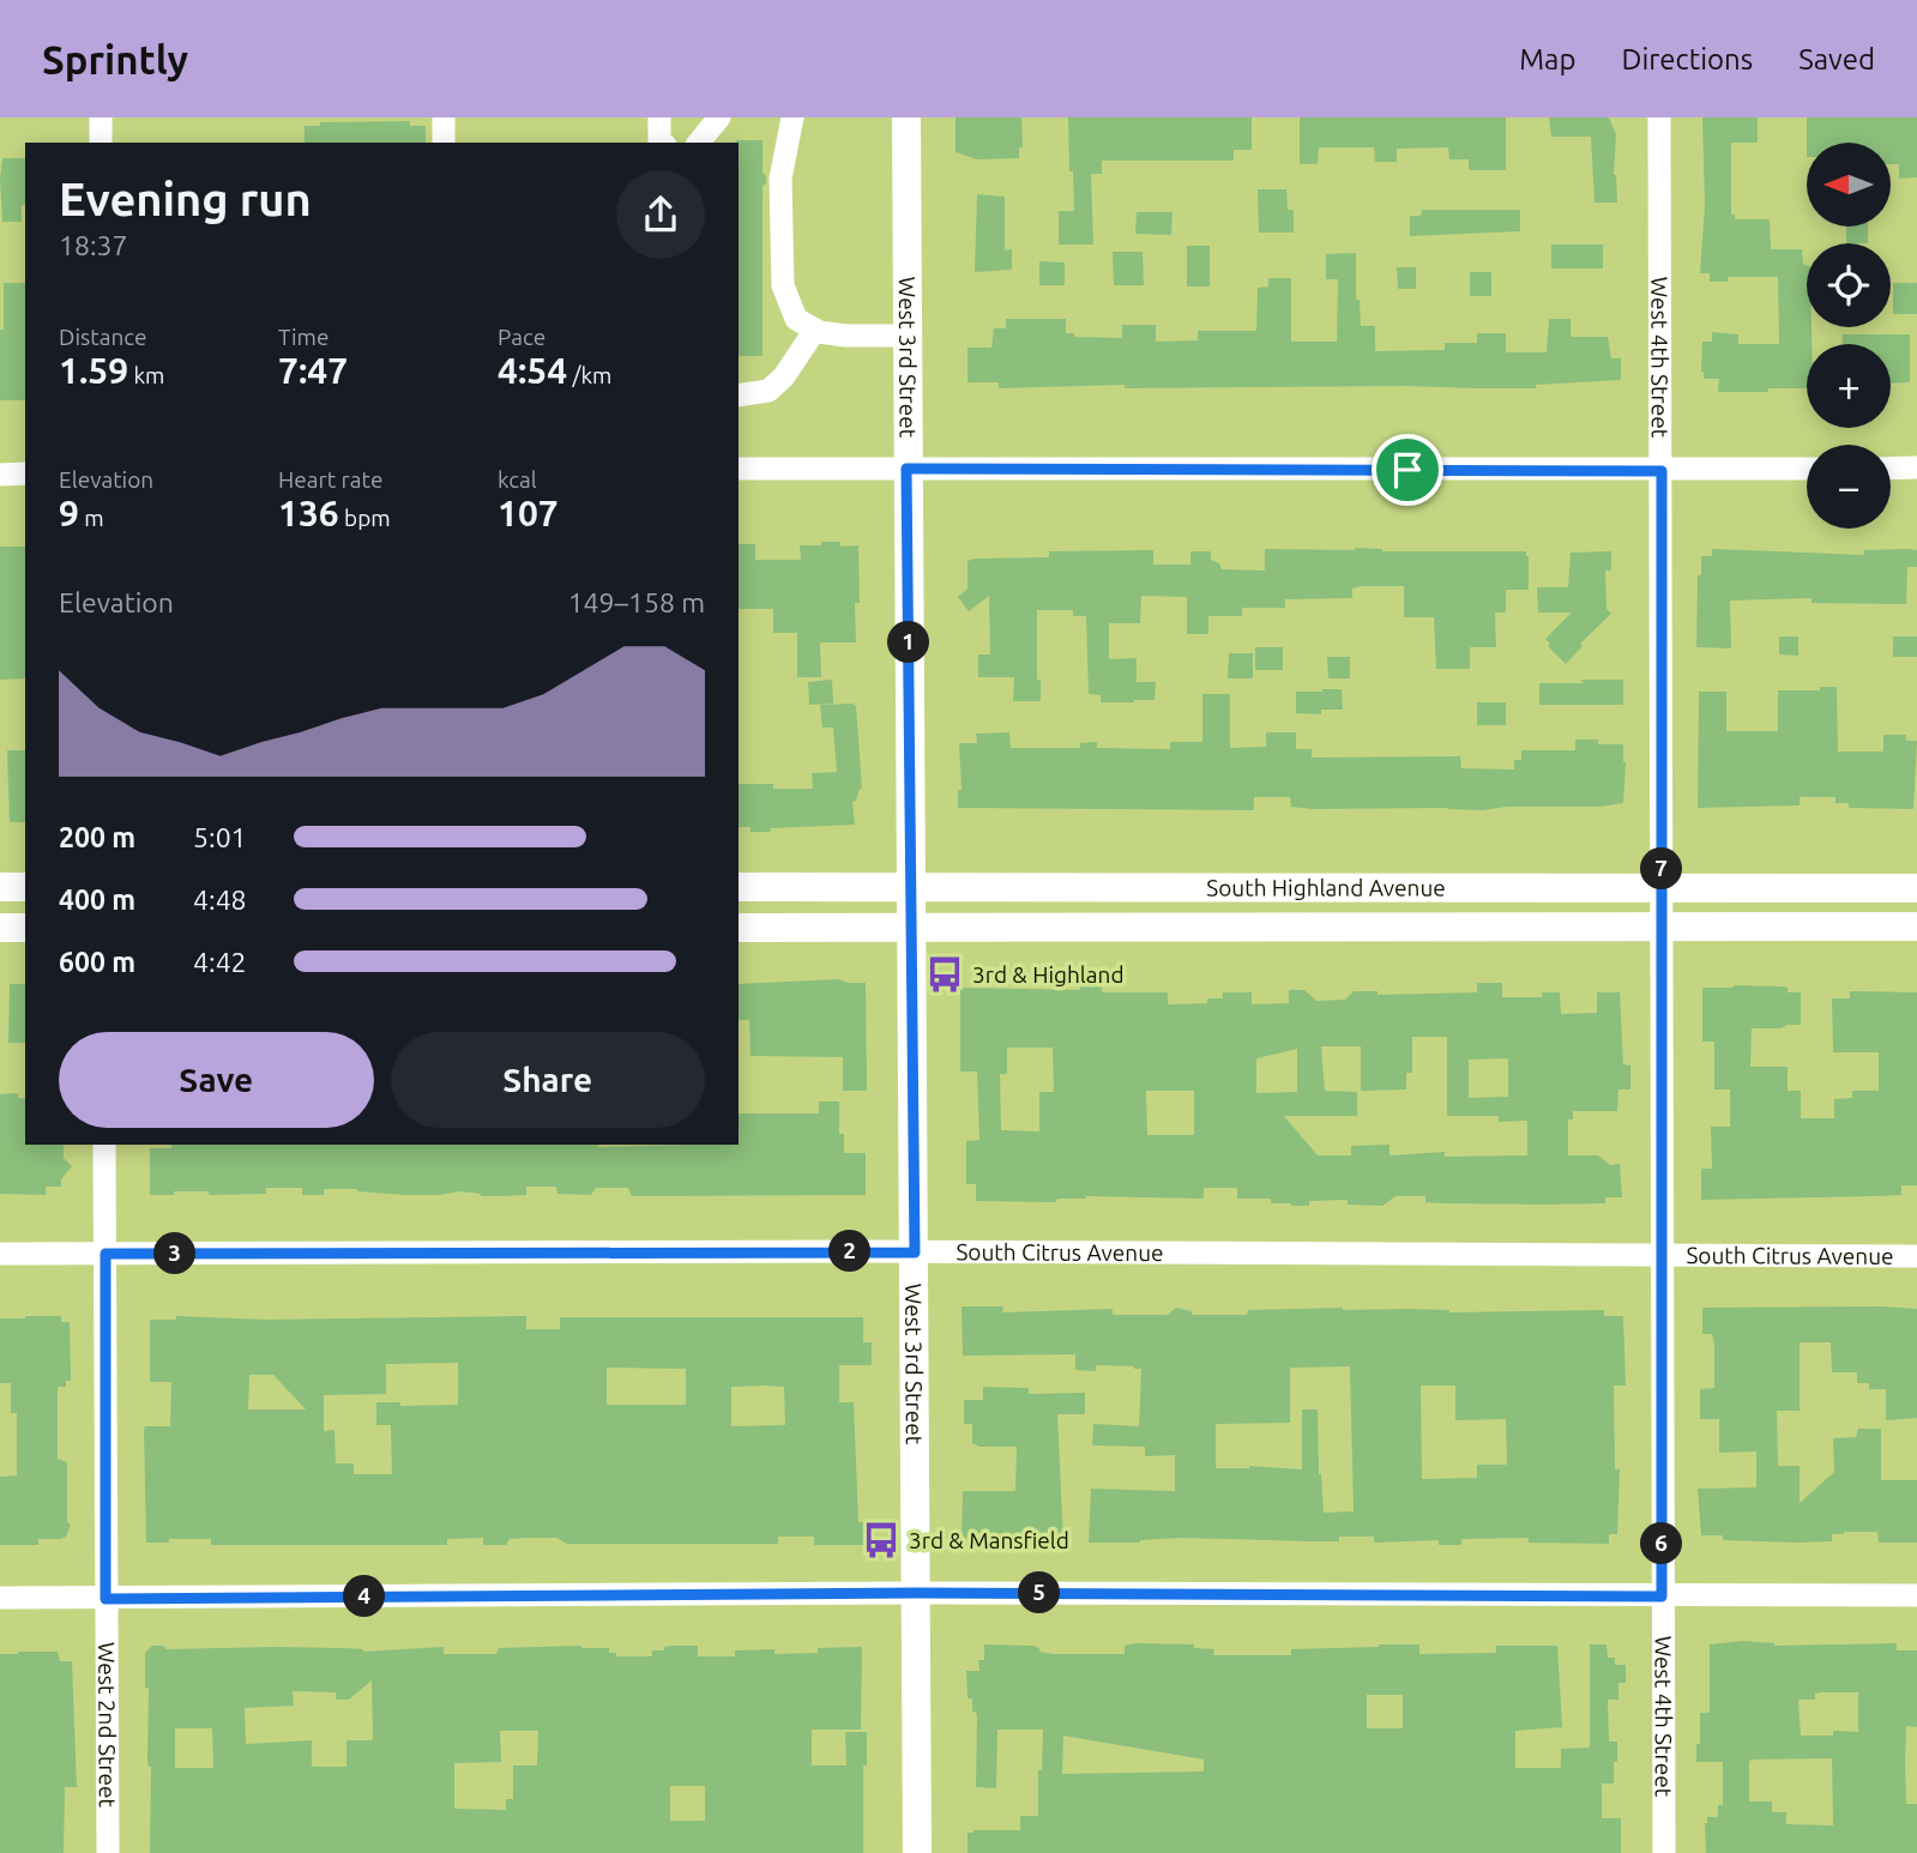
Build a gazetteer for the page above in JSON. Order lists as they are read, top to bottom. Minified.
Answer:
{"streets":{"main road":["West 3rd Street","South Highland Avenue"],"street":["West 4th Street","South Citrus Avenue","West 2nd Street"]},"crossings":[["West 3rd Street","South Highland Avenue"],["West 3rd Street","South Citrus Avenue"],["West 4th Street","South Highland Avenue"],["West 4th Street","South Citrus Avenue"],["South Citrus Avenue","West 2nd Street"]],"places":{"bus stop":["3rd & Highland","3rd & Mansfield"]},"north":"left","page":{"header":"Sprintly","nav":["Map","Directions","Saved"],"map_buttons":["+","−"],"heading":["Evening run","18:37"],"stats":[["Distance","1.59 km"],["Time","7:47"],["Pace","4:54 /km"],["Elevation","9 m"],["Heart rate","136 bpm"],["kcal","107"]],"chart":["Elevation","149–158 m"],"pins":["1","7","2","3","6","5","4"],"list":[{"name":"200 m","note":"5:01"},{"name":"400 m","note":"4:48"},{"name":"600 m","note":"4:42"}],"buttons":["Save","Share"]}}
